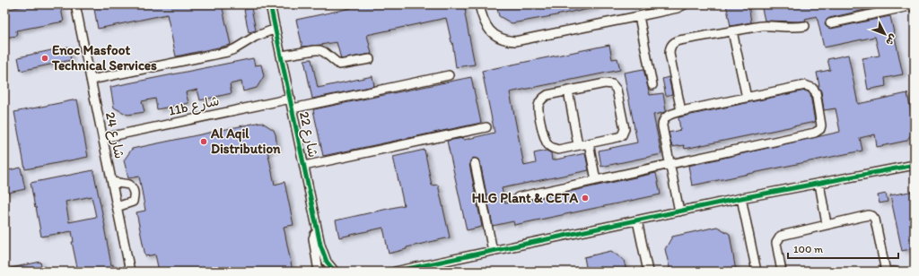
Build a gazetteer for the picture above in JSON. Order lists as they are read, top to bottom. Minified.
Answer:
{"streets":{"street":["11b شارع","شارع 22","شارع 24"]},"crossings":[["11b شارع","شارع 22"],["11b شارع","شارع 24"]],"places":["Enoc Masfoot Technical Services","Al Aqil Distribution","HLG Plant & CETA"],"scale_bar":"100 m","north":"bottom right"}
